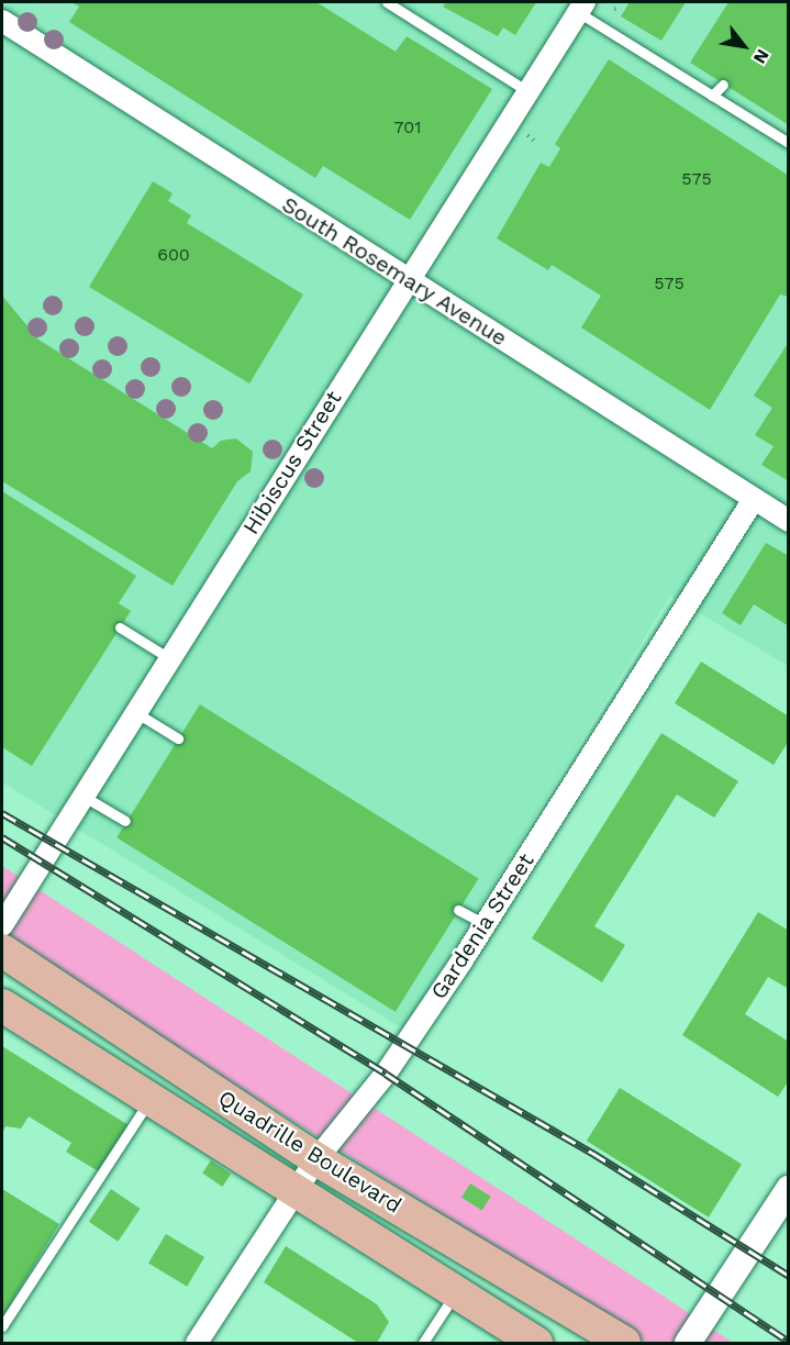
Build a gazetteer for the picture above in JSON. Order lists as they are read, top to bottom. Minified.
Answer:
{"streets":{"main road":["Quadrille Boulevard"],"street":["South Rosemary Avenue","Hibiscus Street","Gardenia Street"]},"crossings":[["South Rosemary Avenue","Hibiscus Street"],["South Rosemary Avenue","Gardenia Street"],["Gardenia Street","Quadrille Boulevard"]],"house_numbers":["701","575","600","575"],"north":"bottom right"}
